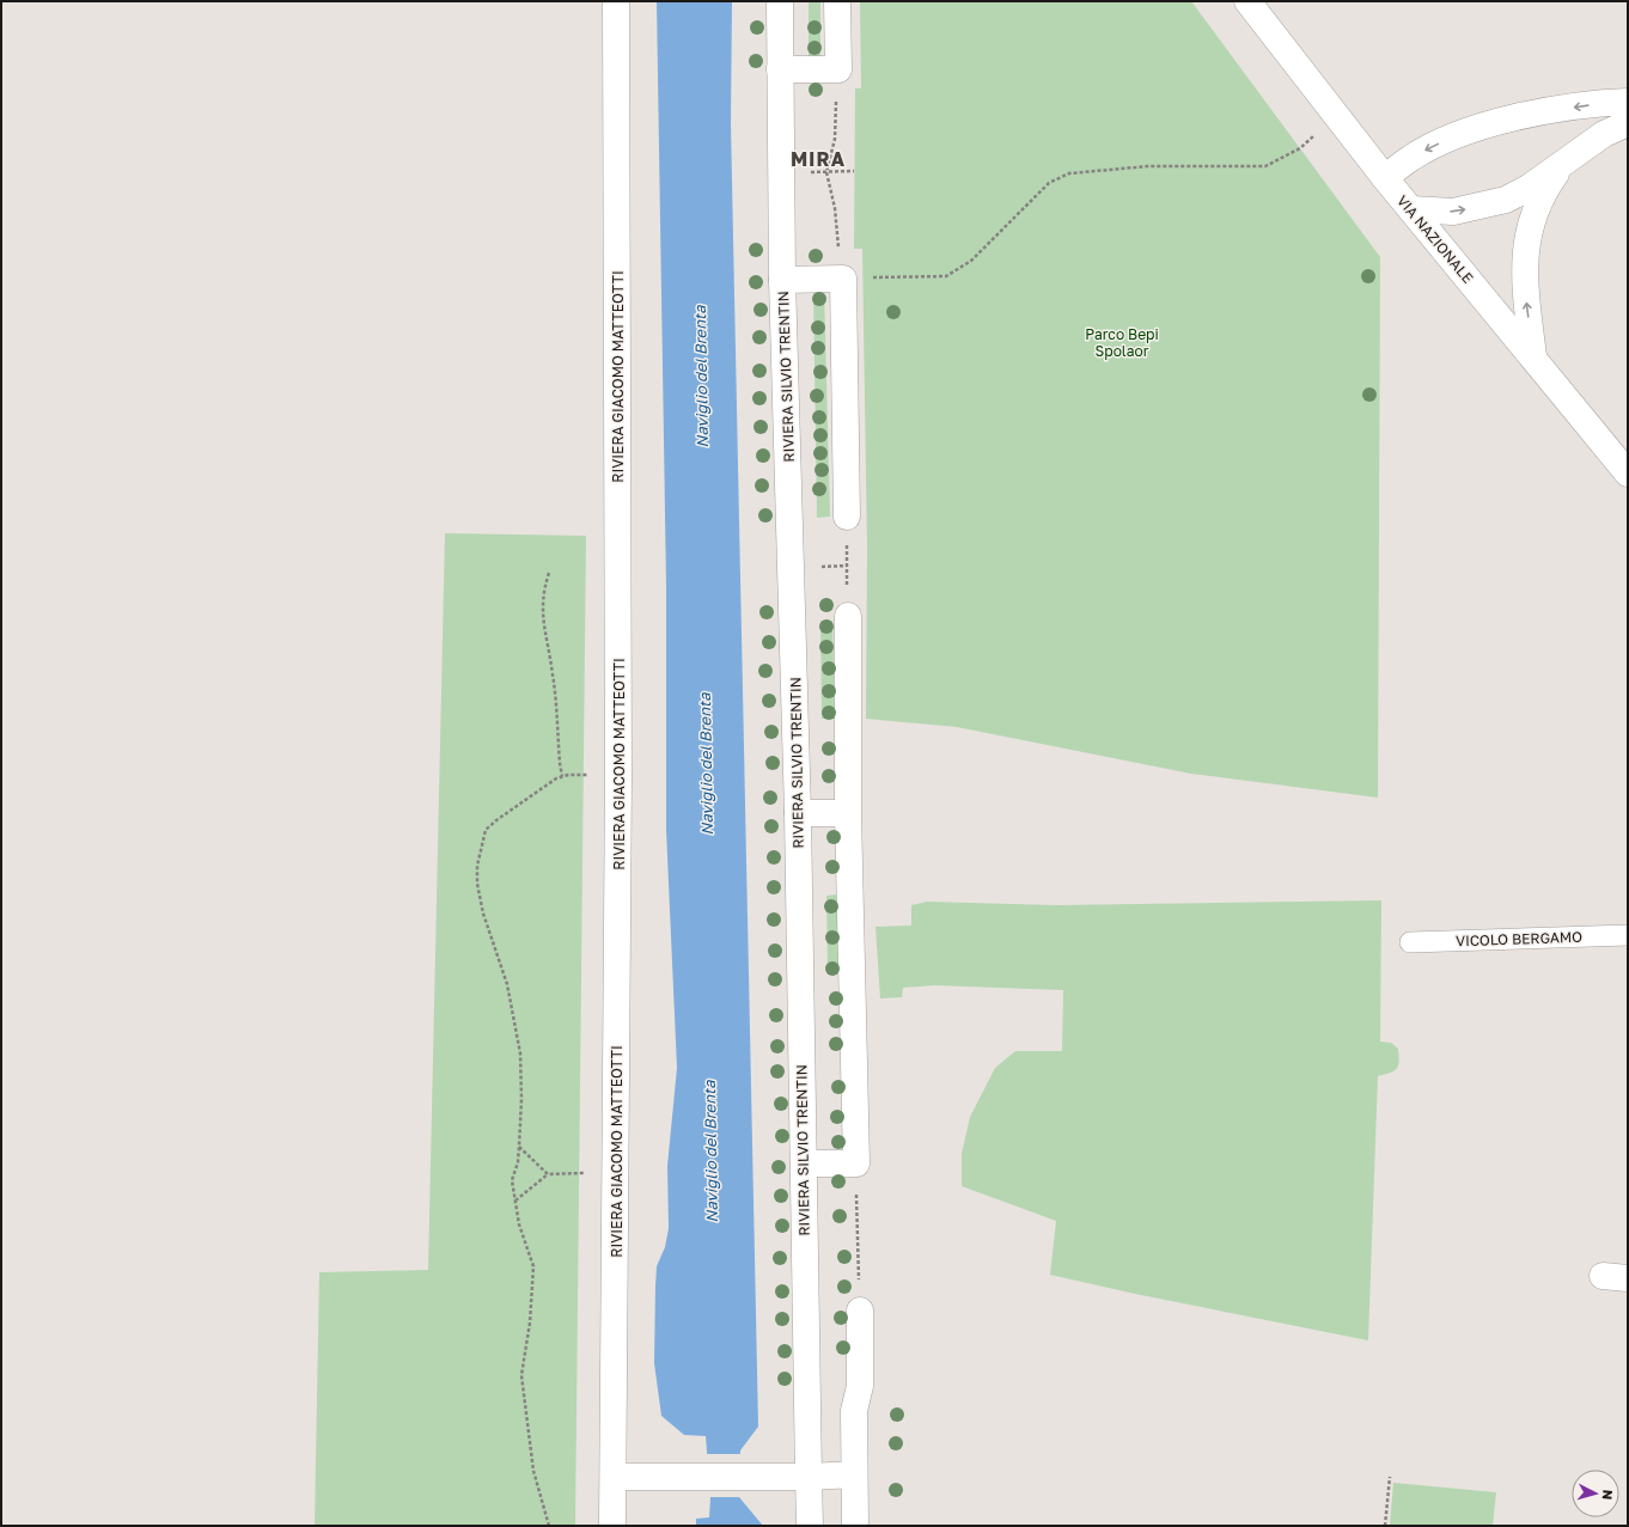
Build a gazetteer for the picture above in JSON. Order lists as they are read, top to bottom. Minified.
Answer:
{"streets":{"street":["VIA NAZIONALE","RIVIERA GIACOMO MATTEOTTI","RIVIERA SILVIO TRENTIN"],"lane":["VICOLO BERGAMO"]},"districts":["MIRA"],"water":["Naviglio del Brenta"],"parks":["Parco Bepi Spolaor"],"north":"right"}
